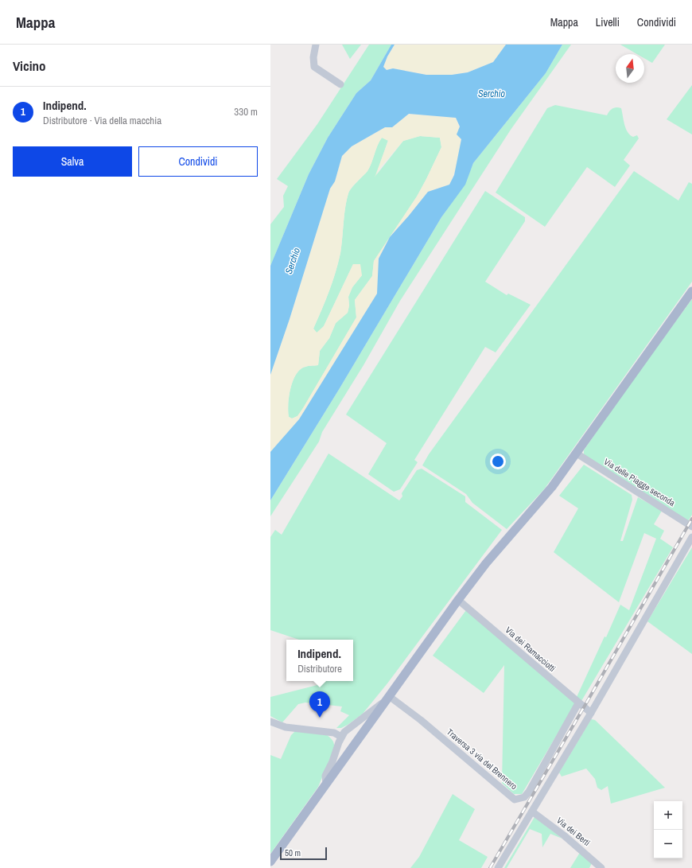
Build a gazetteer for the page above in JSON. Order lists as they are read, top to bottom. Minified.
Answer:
{"streets":{"street":["Via delle Piagge seconda","Via dei Ramacciotti","Traversa 3 via del Brennero","Via dei Berti"]},"crossings":[["Via dei Ramacciotti","Traversa 3 via del Brennero"]],"water":["Serchio"],"scale_bar":"50 m","north":"top","page":{"header":"Mappa","nav":["Mappa","Livelli","Condividi"],"heading":"Vicino","list":[{"mark":"1","name":"Indipend.","note":"Distributore · Via della macchia","value":"330 m"}],"buttons":["Salva","Condividi"],"popup":["Indipend.","Distributore"],"pins":"1","map_buttons":["+","−"],"scale":"50 m"}}
